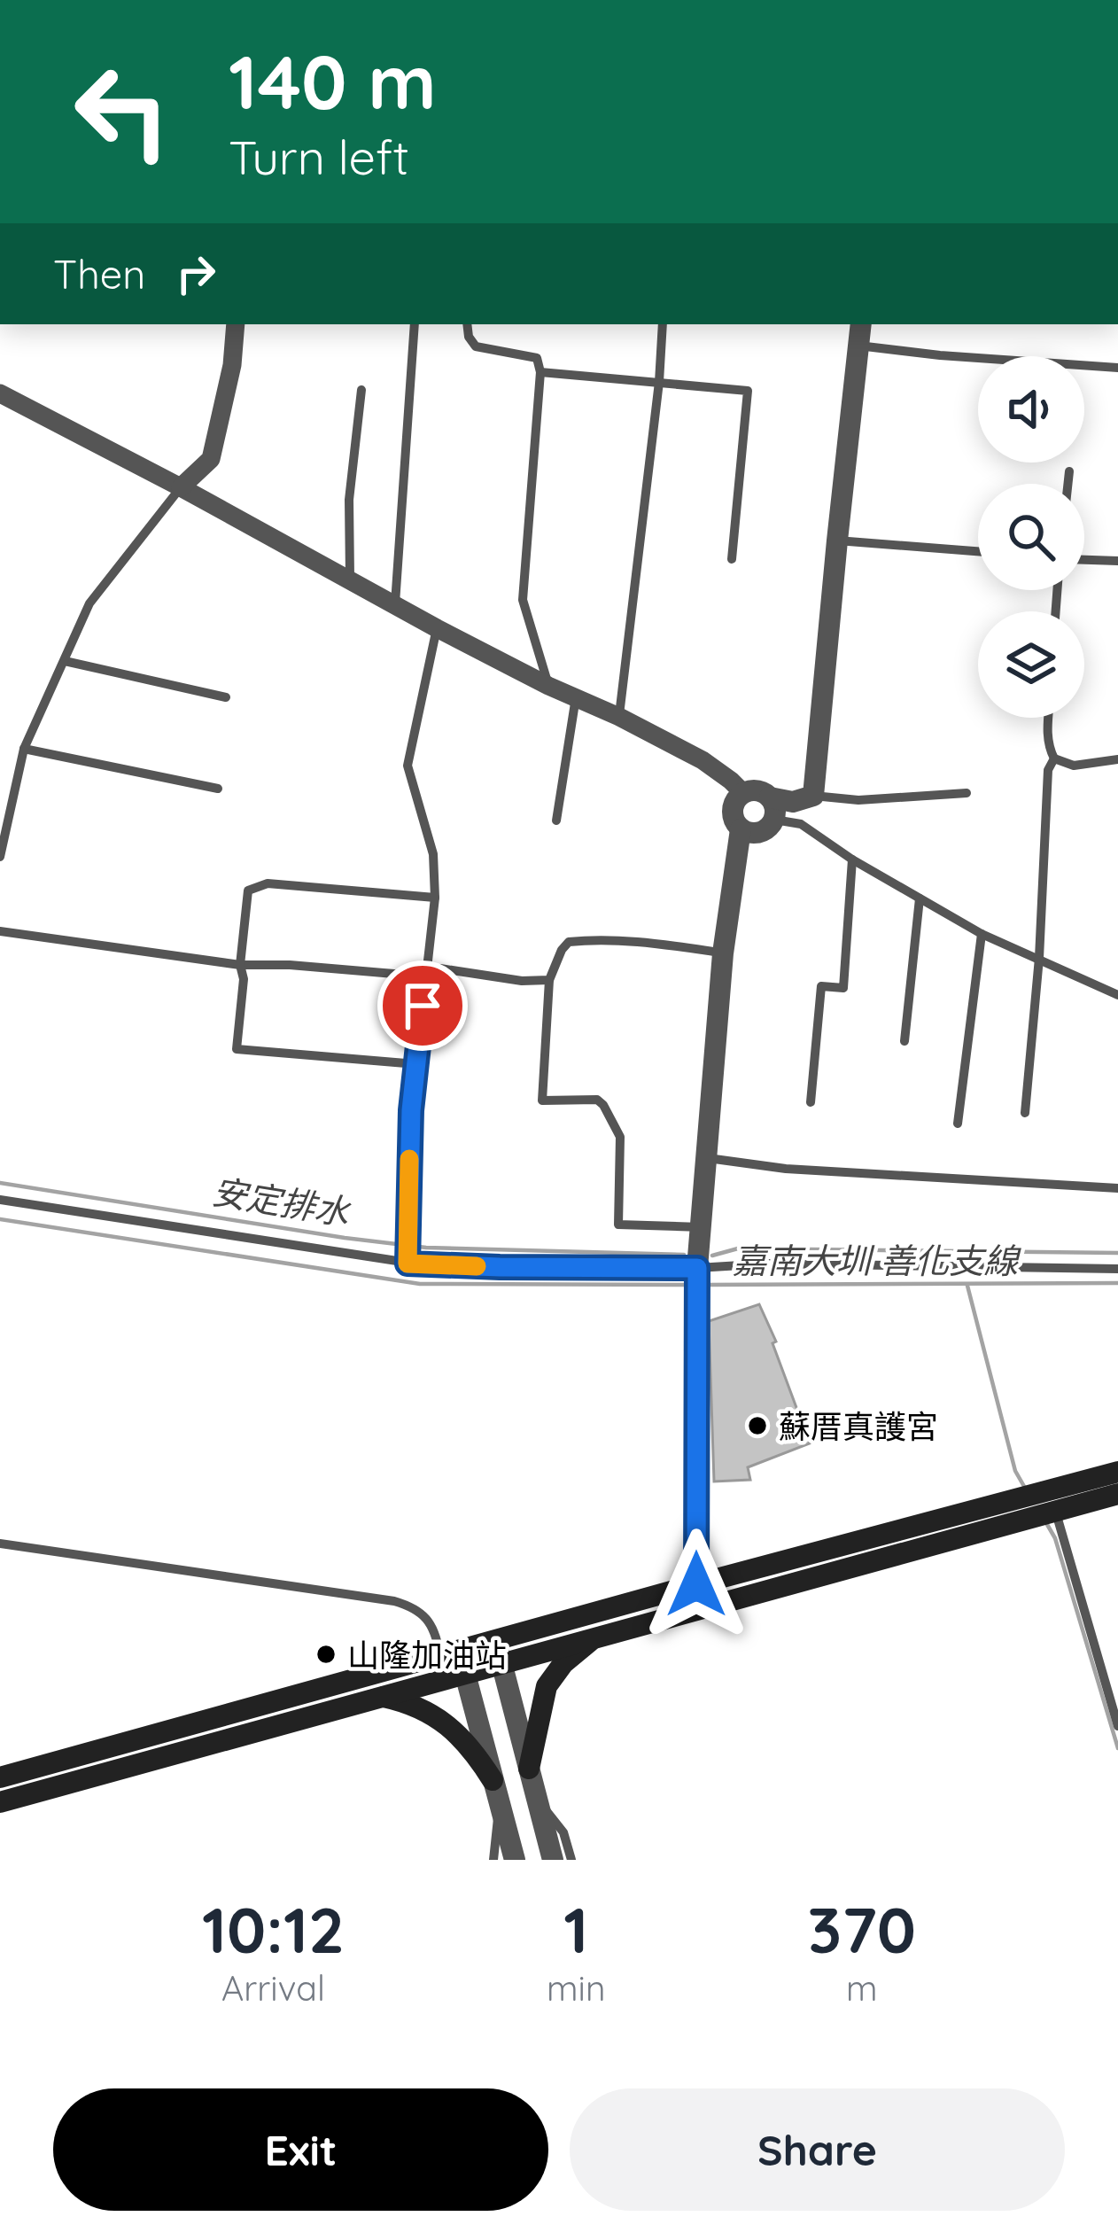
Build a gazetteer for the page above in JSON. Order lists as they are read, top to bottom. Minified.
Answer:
{"water":["安定排水","嘉南大圳 善化支線"],"places":["蘇厝真護宮","山隆加油站"],"page":{"turn":["140 m","Turn left"],"then":"Then","eta":["10:12","Arrival","1","min","370","m"],"buttons":["Exit","Share"]}}
